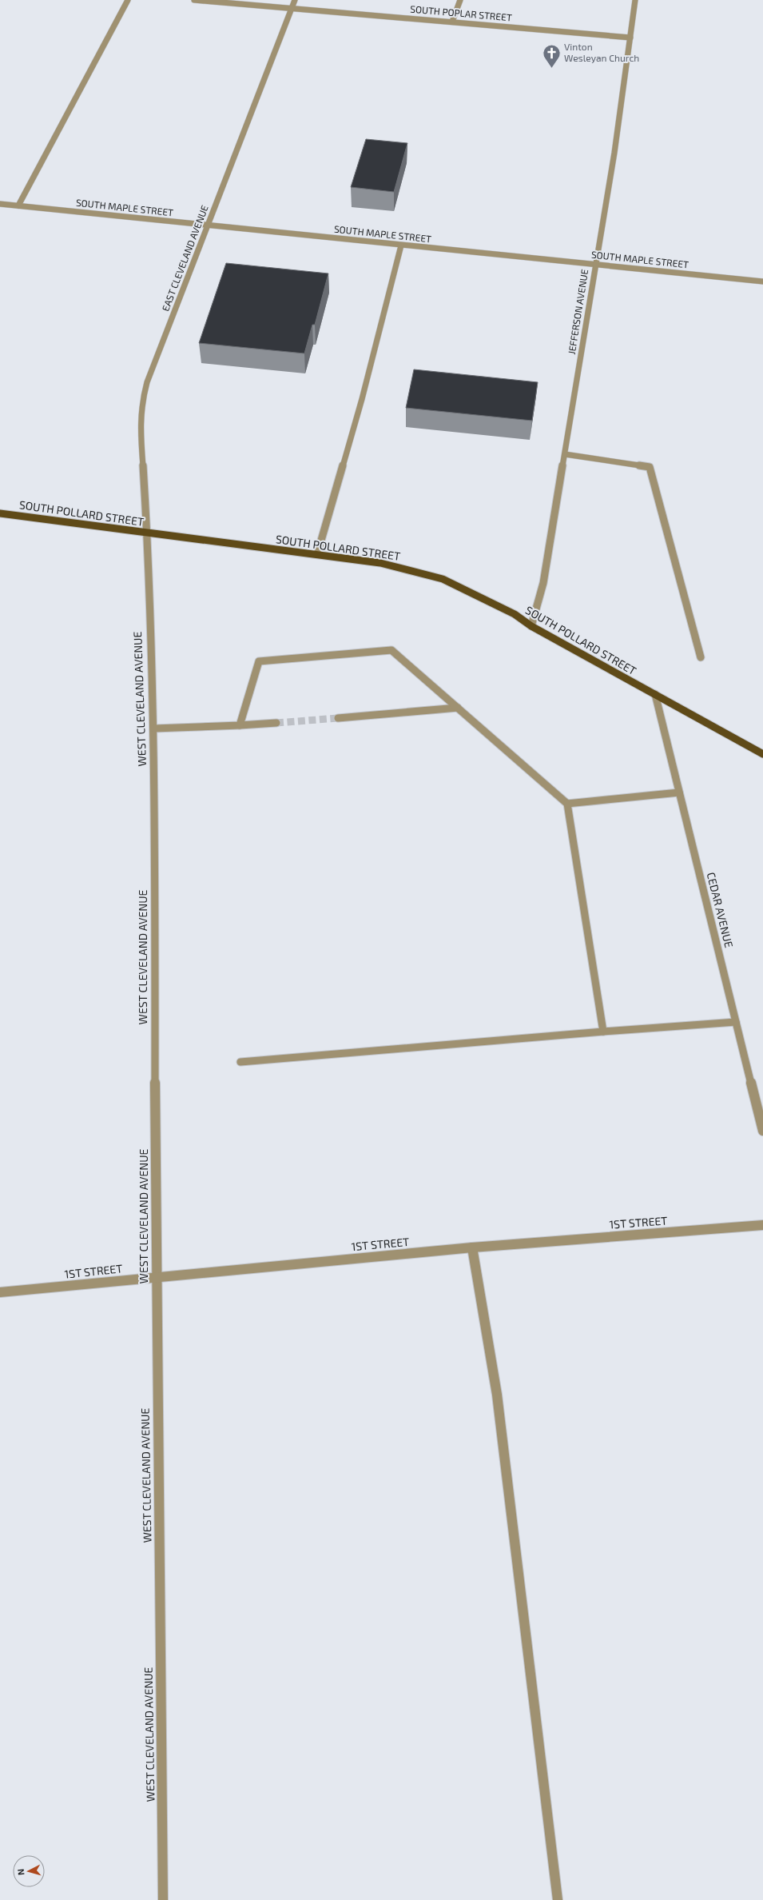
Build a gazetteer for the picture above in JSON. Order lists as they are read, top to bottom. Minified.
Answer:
{"streets":{"main road":["SOUTH POLLARD STREET"],"street":["SOUTH POPLAR STREET","SOUTH MAPLE STREET","EAST CLEVELAND AVENUE","JEFFERSON AVENUE","WEST CLEVELAND AVENUE","CEDAR AVENUE","1ST STREET"]},"crossings":[["SOUTH POPLAR STREET","EAST CLEVELAND AVENUE"],["SOUTH POPLAR STREET","JEFFERSON AVENUE"],["SOUTH MAPLE STREET","EAST CLEVELAND AVENUE"],["SOUTH MAPLE STREET","JEFFERSON AVENUE"],["EAST CLEVELAND AVENUE","SOUTH POLLARD STREET"],["EAST CLEVELAND AVENUE","WEST CLEVELAND AVENUE"],["JEFFERSON AVENUE","SOUTH POLLARD STREET"],["SOUTH POLLARD STREET","WEST CLEVELAND AVENUE"],["SOUTH POLLARD STREET","CEDAR AVENUE"],["WEST CLEVELAND AVENUE","1ST STREET"]],"places":{"church":["Vinton Wesleyan Church"]},"north":"left"}
